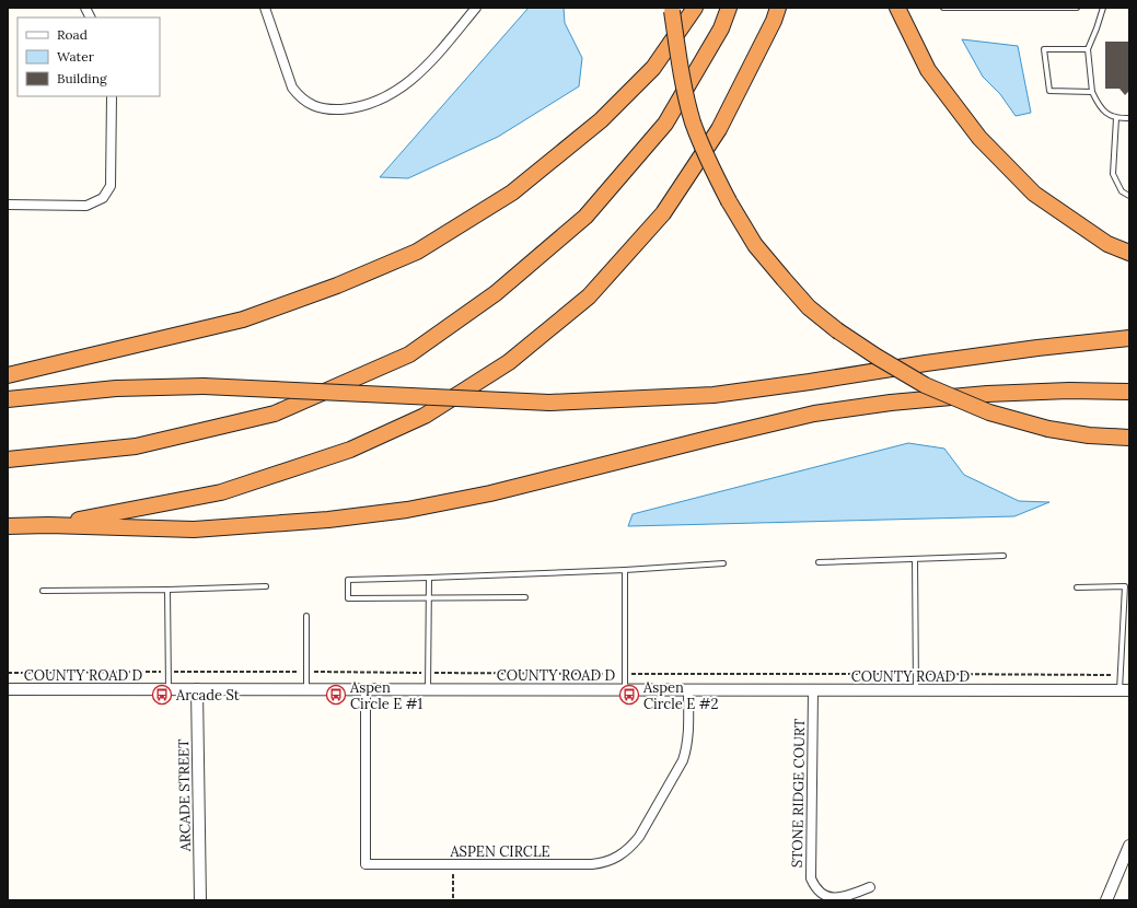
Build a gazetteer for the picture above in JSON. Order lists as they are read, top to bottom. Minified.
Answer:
{"streets":{"street":["COUNTY ROAD D","STONE RIDGE COURT","ARCADE STREET","ASPEN CIRCLE"]},"crossings":[["COUNTY ROAD D","STONE RIDGE COURT"],["COUNTY ROAD D","ARCADE STREET"],["COUNTY ROAD D","ASPEN CIRCLE"]],"places":{"bus stop":["Arcade St","Aspen Circle E #1","Aspen Circle E #2"]},"legend":["Road","Water","Building"]}
